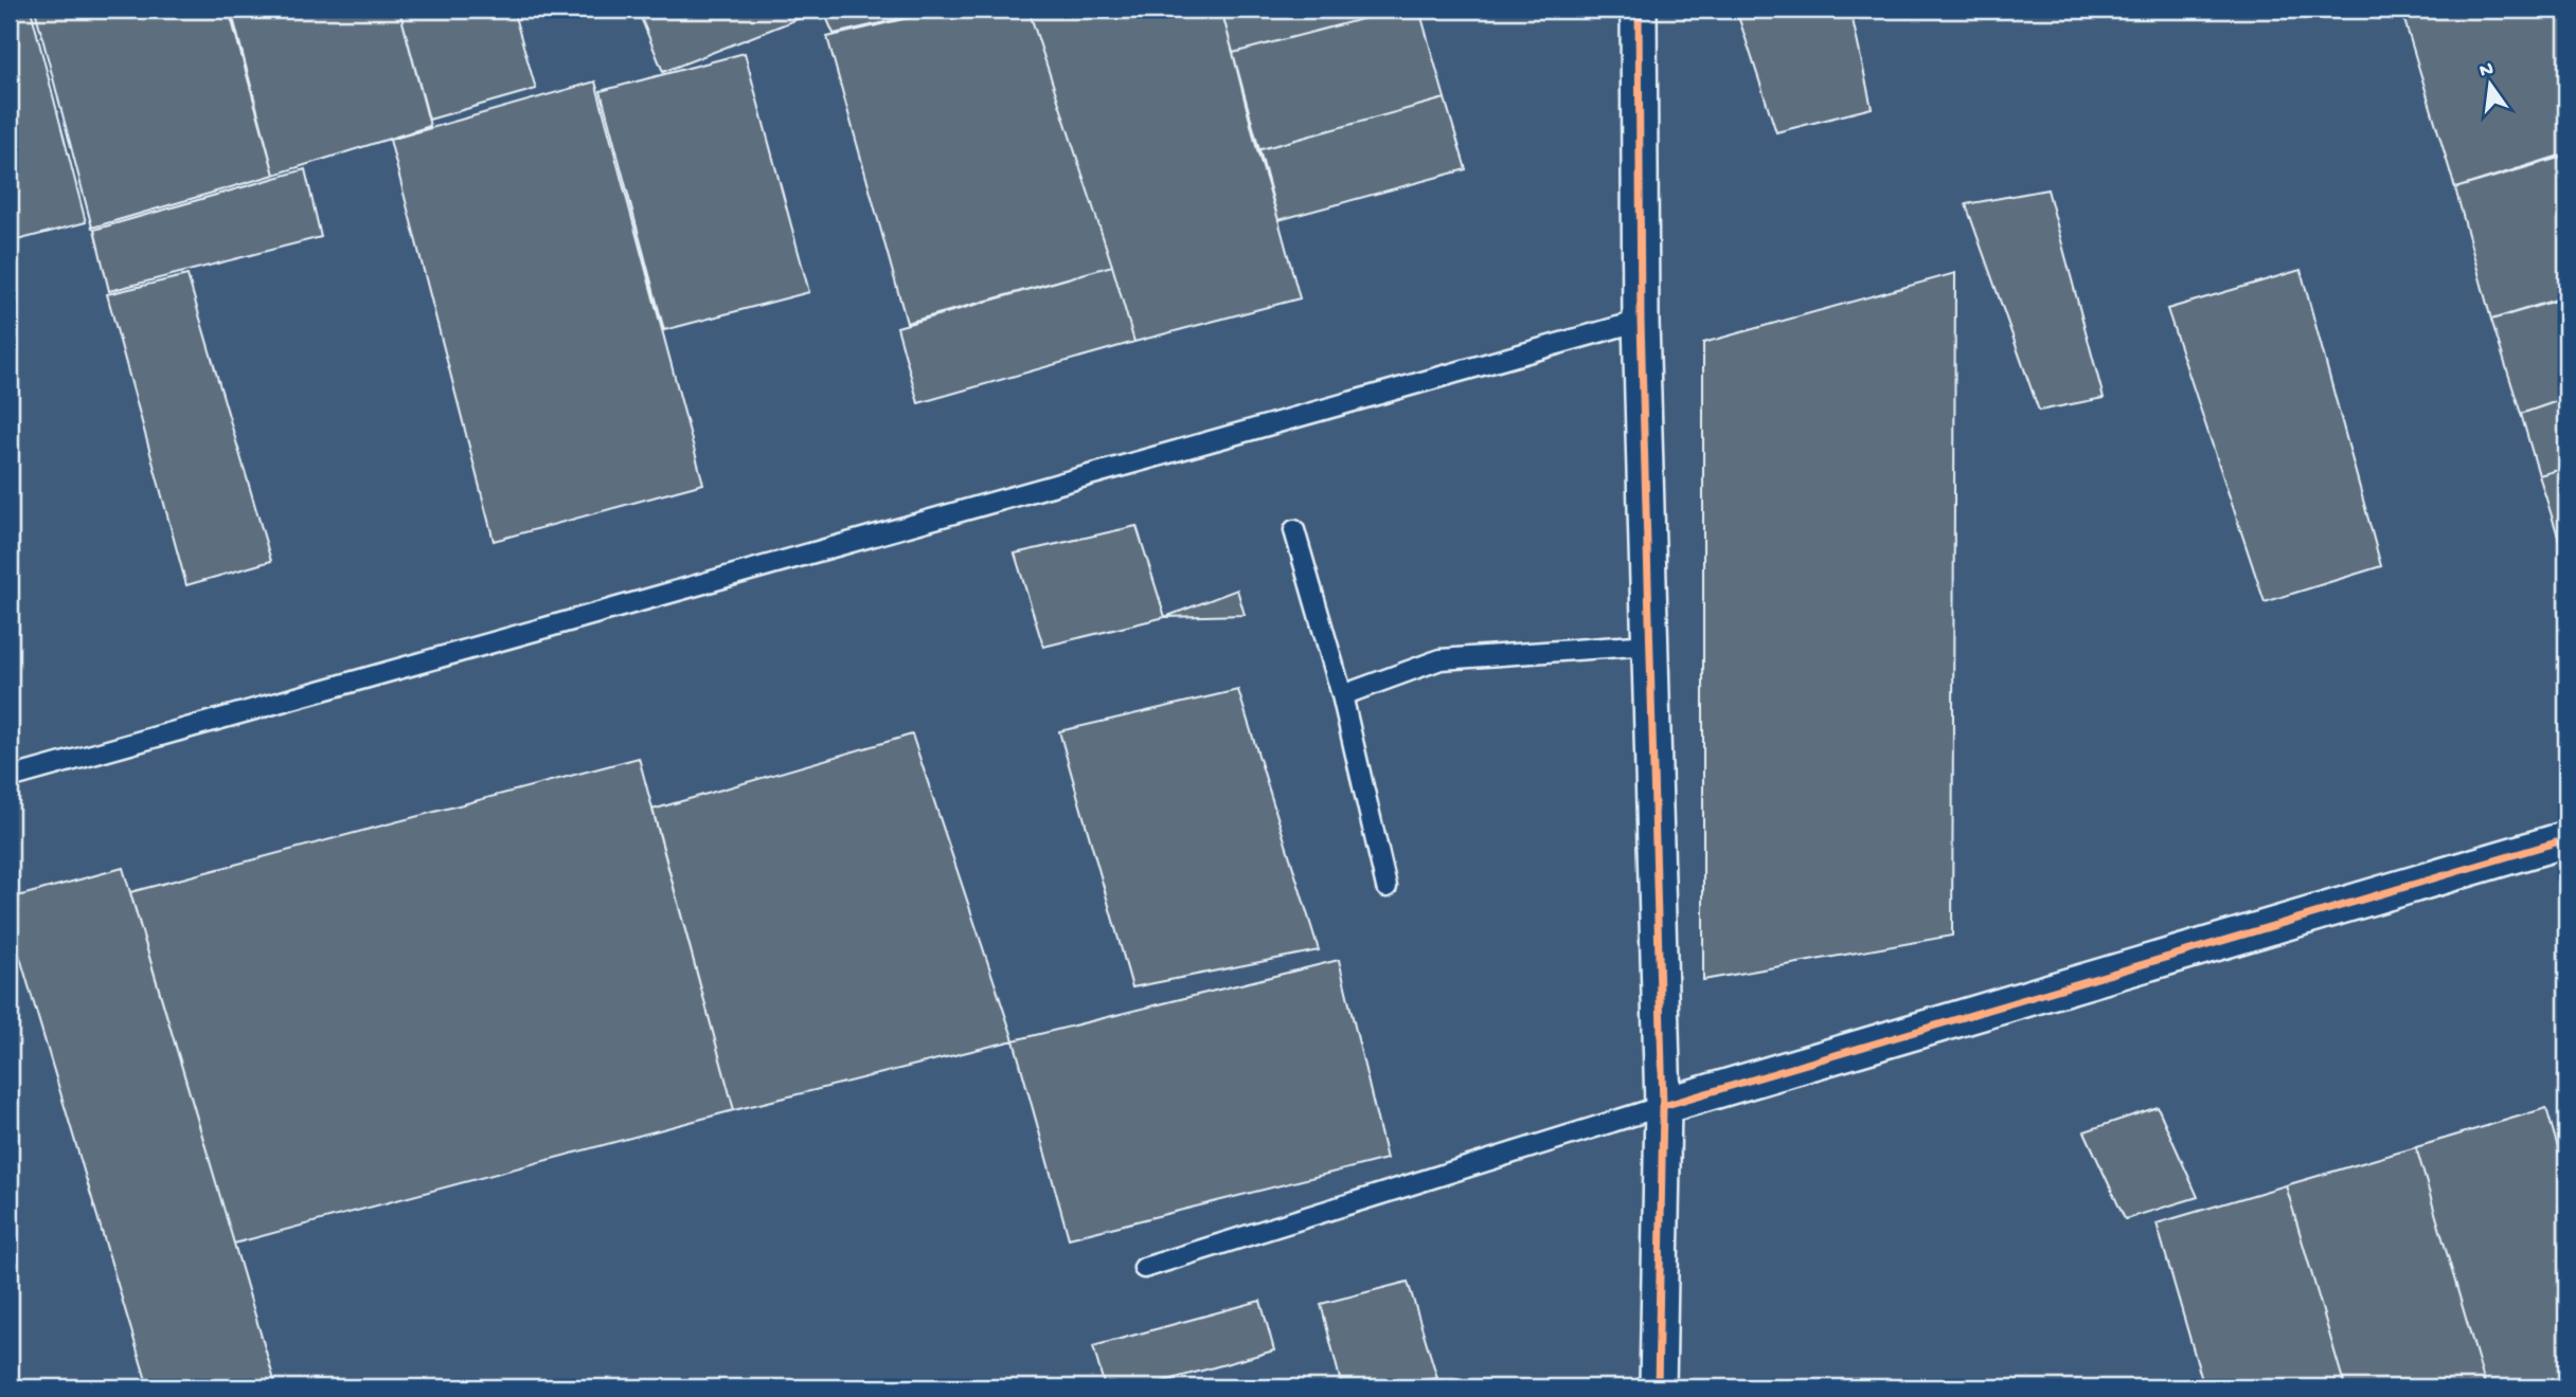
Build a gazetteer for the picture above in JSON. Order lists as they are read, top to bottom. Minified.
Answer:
{"north":"top"}
